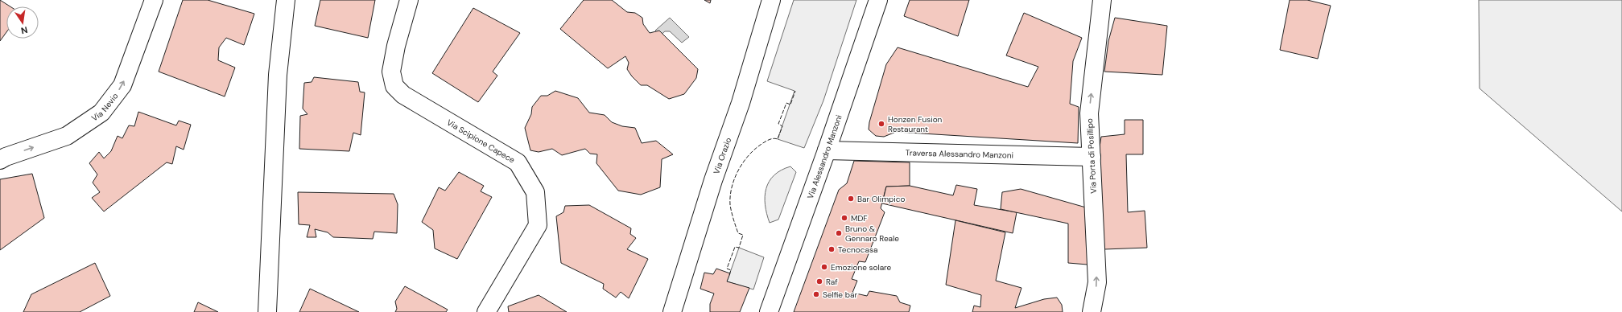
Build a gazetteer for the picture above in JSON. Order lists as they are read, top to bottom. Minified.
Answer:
{"streets":{"street":["Via Nevio","Via Scipione Capece","Traversa Alessandro Manzoni","Via Orazio","Via Alessandro Manzoni","Via Porta di Posillipo"]},"crossings":[["Traversa Alessandro Manzoni","Via Alessandro Manzoni"],["Traversa Alessandro Manzoni","Via Porta di Posillipo"]],"one_way":["Via Nevio","Via Porta di Posillipo"],"places":["Honzen Fusion Restaurant","Bar Olimpico","MDF","Bruno & Gennaro Reale","Tecnocasa","Emozione solare","Raf","Selfie bar"],"north":"bottom"}
